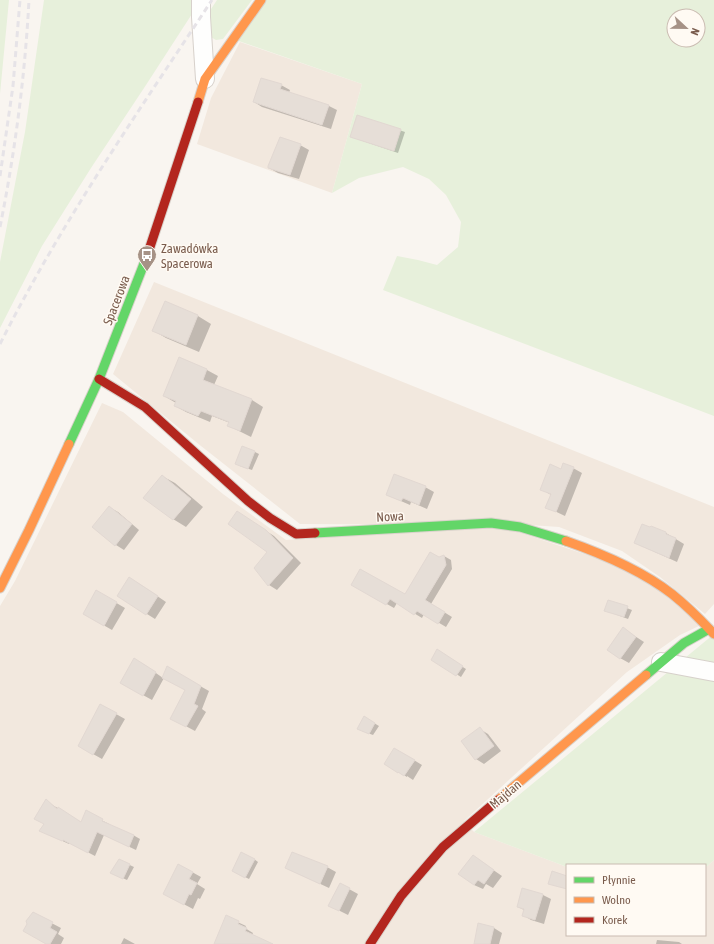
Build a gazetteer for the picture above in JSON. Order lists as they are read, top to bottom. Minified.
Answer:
{"streets":{"street":["Spacerowa","Nowa","Majdan"]},"crossings":[["Spacerowa","Nowa"],["Nowa","Majdan"]],"places":{"bus stop":["Zawadówka Spacerowa"]},"legend":["Płynnie","Wolno","Korek"],"north":"right"}
